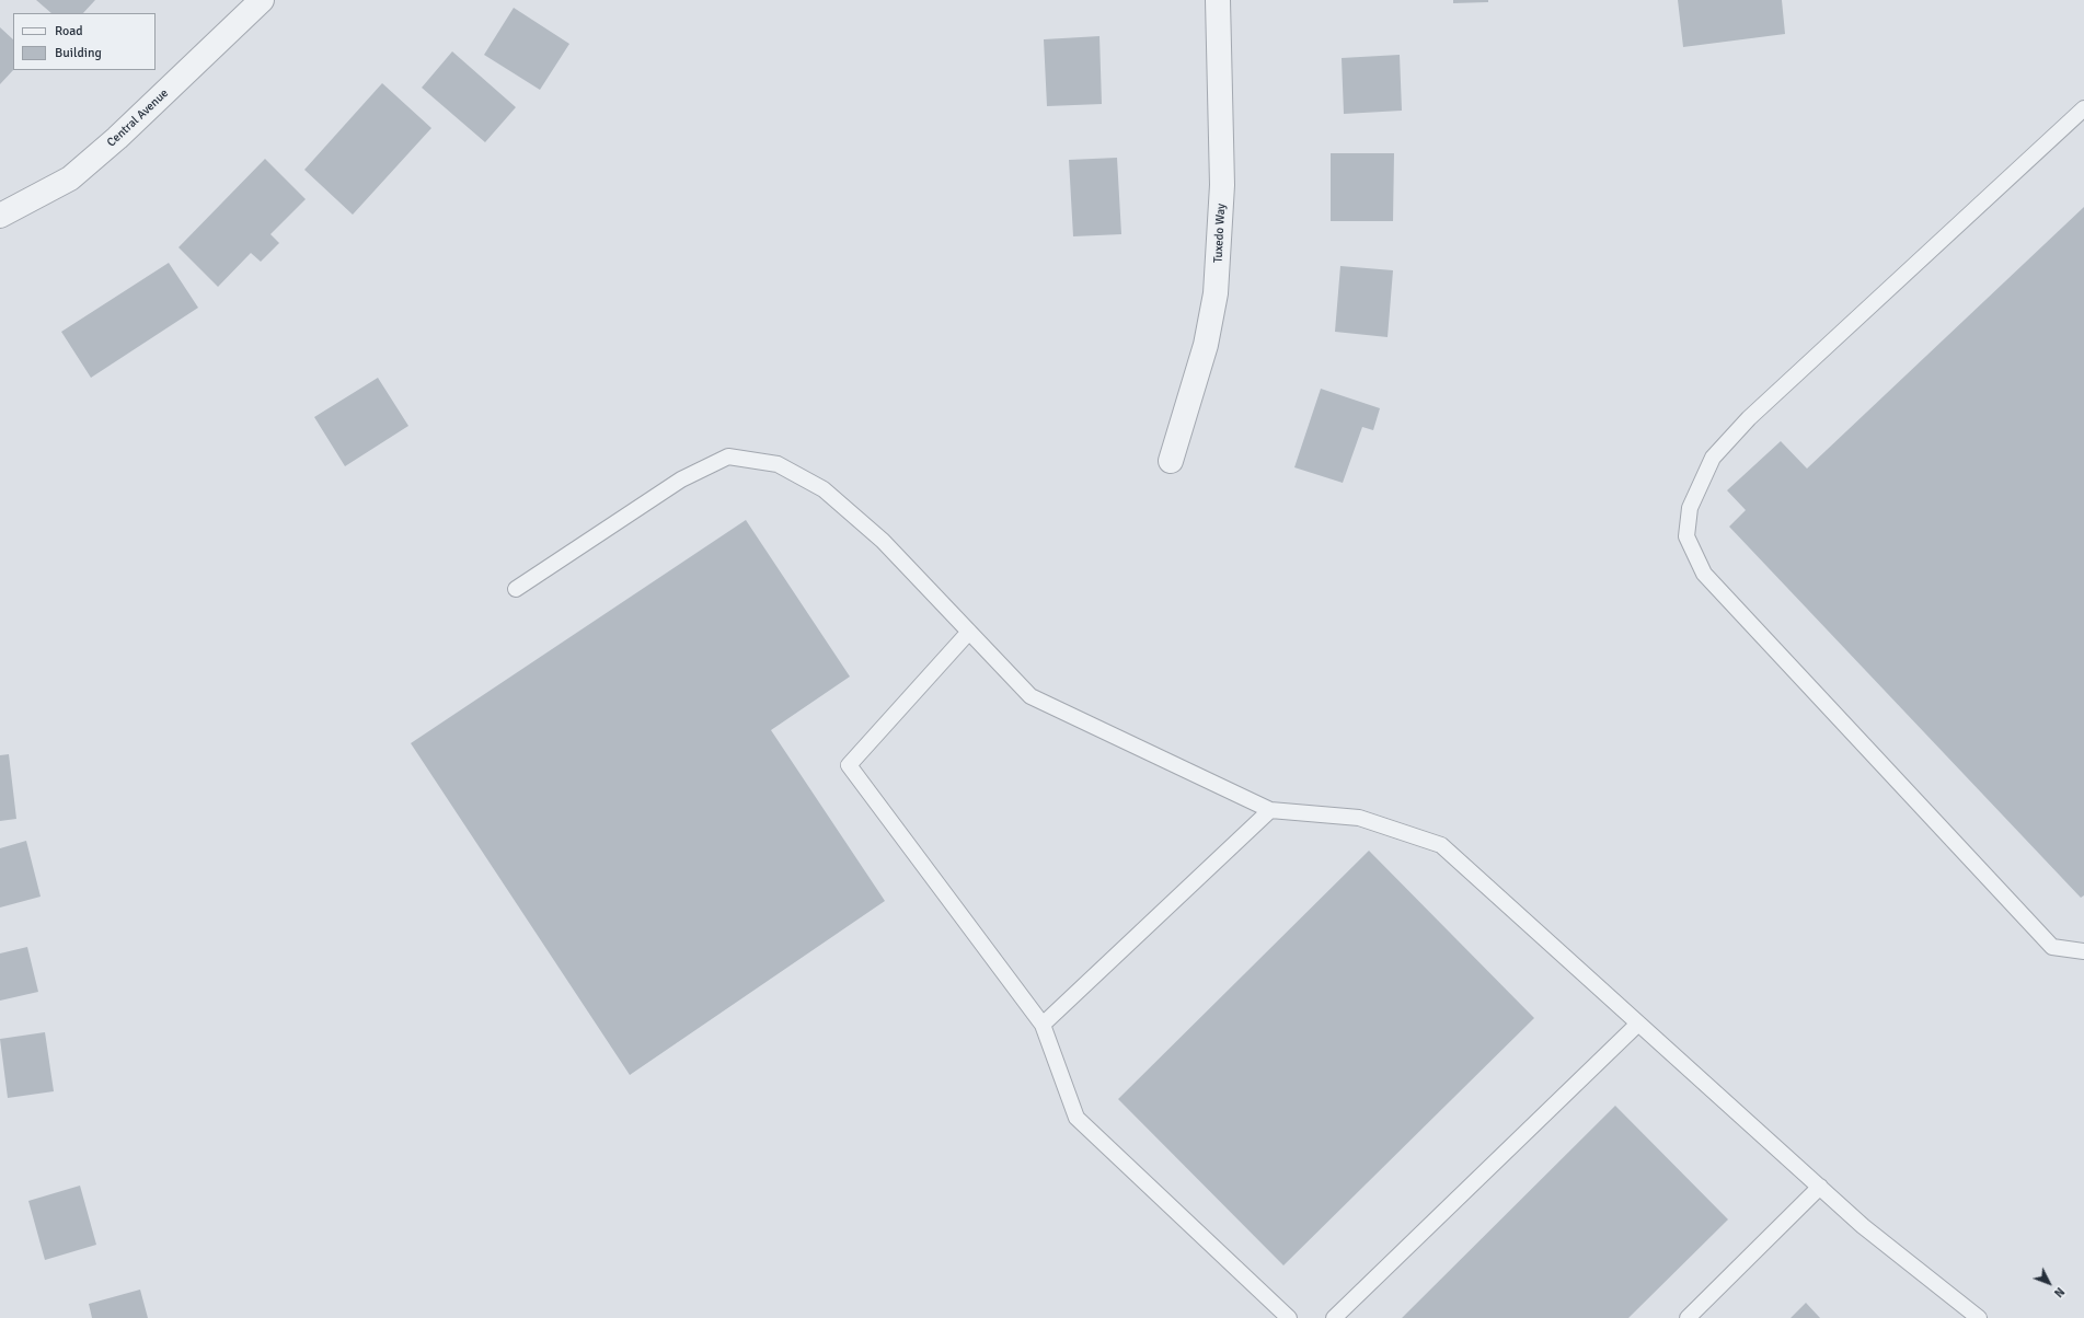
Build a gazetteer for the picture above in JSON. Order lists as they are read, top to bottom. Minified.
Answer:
{"streets":{"street":["Central Avenue","Tuxedo Way"]},"legend":["Road","Building"],"north":"bottom right"}
